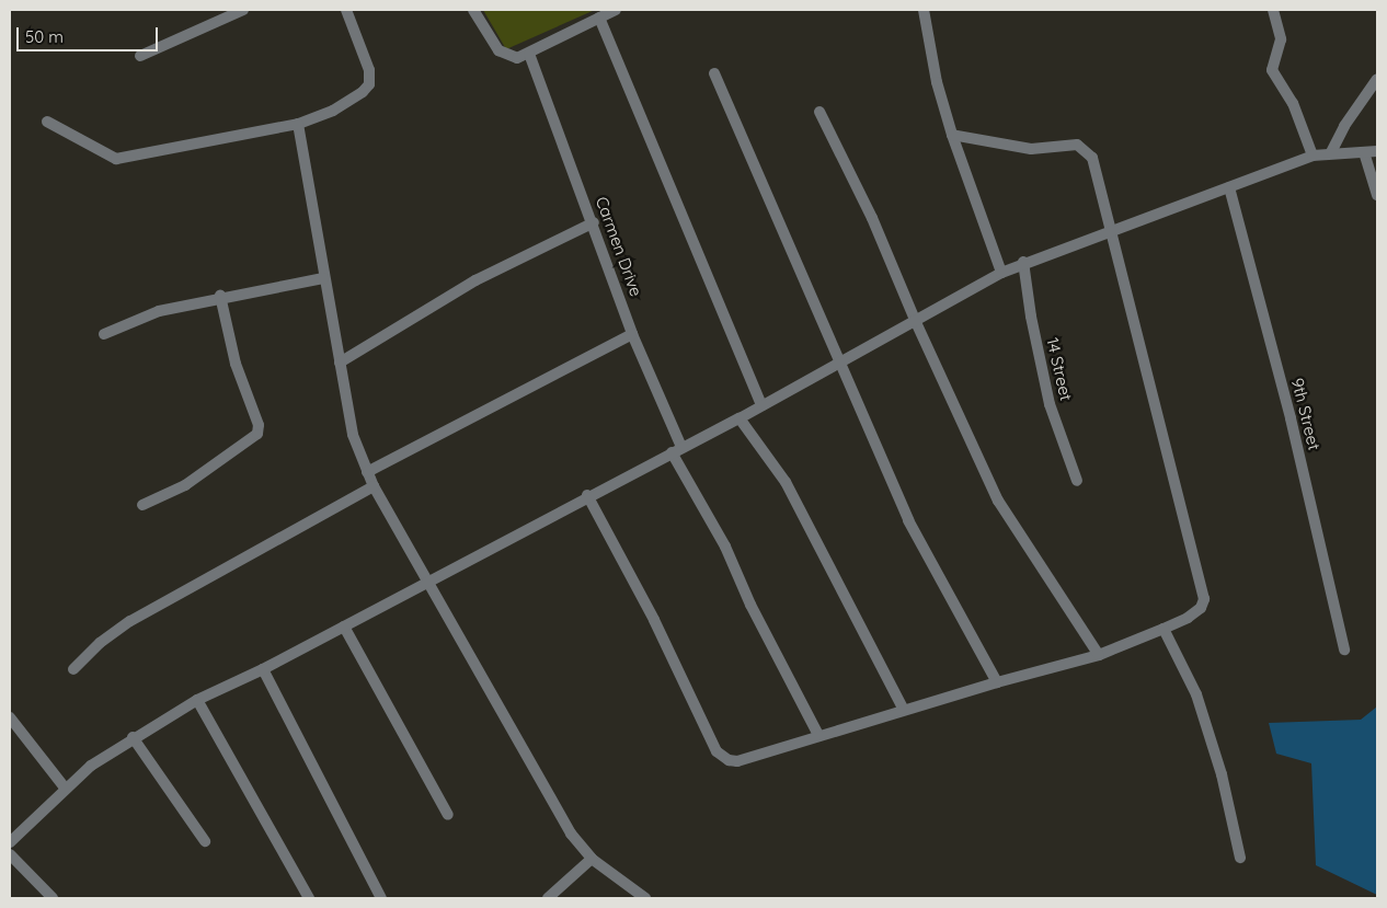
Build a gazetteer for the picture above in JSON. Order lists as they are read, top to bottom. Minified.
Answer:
{"streets":{"street":["Carmen Drive","14 Street","9th Street"]},"scale_bar":"50 m"}
